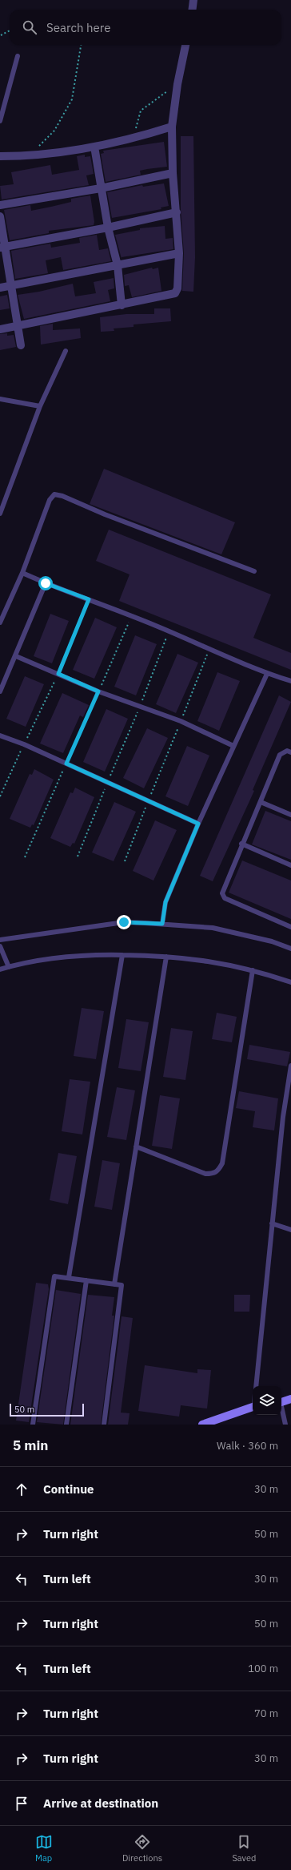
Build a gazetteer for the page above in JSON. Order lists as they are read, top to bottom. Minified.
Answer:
{"scale_bar":"50 m","page":{"search":"Search here","scale":"50 m","heading":["5 min","Walk · 360 m"],"list":[["Continue","30 m"],["Turn right","50 m"],["Turn left","30 m"],["Turn right","50 m"],["Turn left","100 m"],["Turn right","70 m"],["Turn right","30 m"],"Arrive at destination"],"nav":["Map","Directions","Saved"]}}
